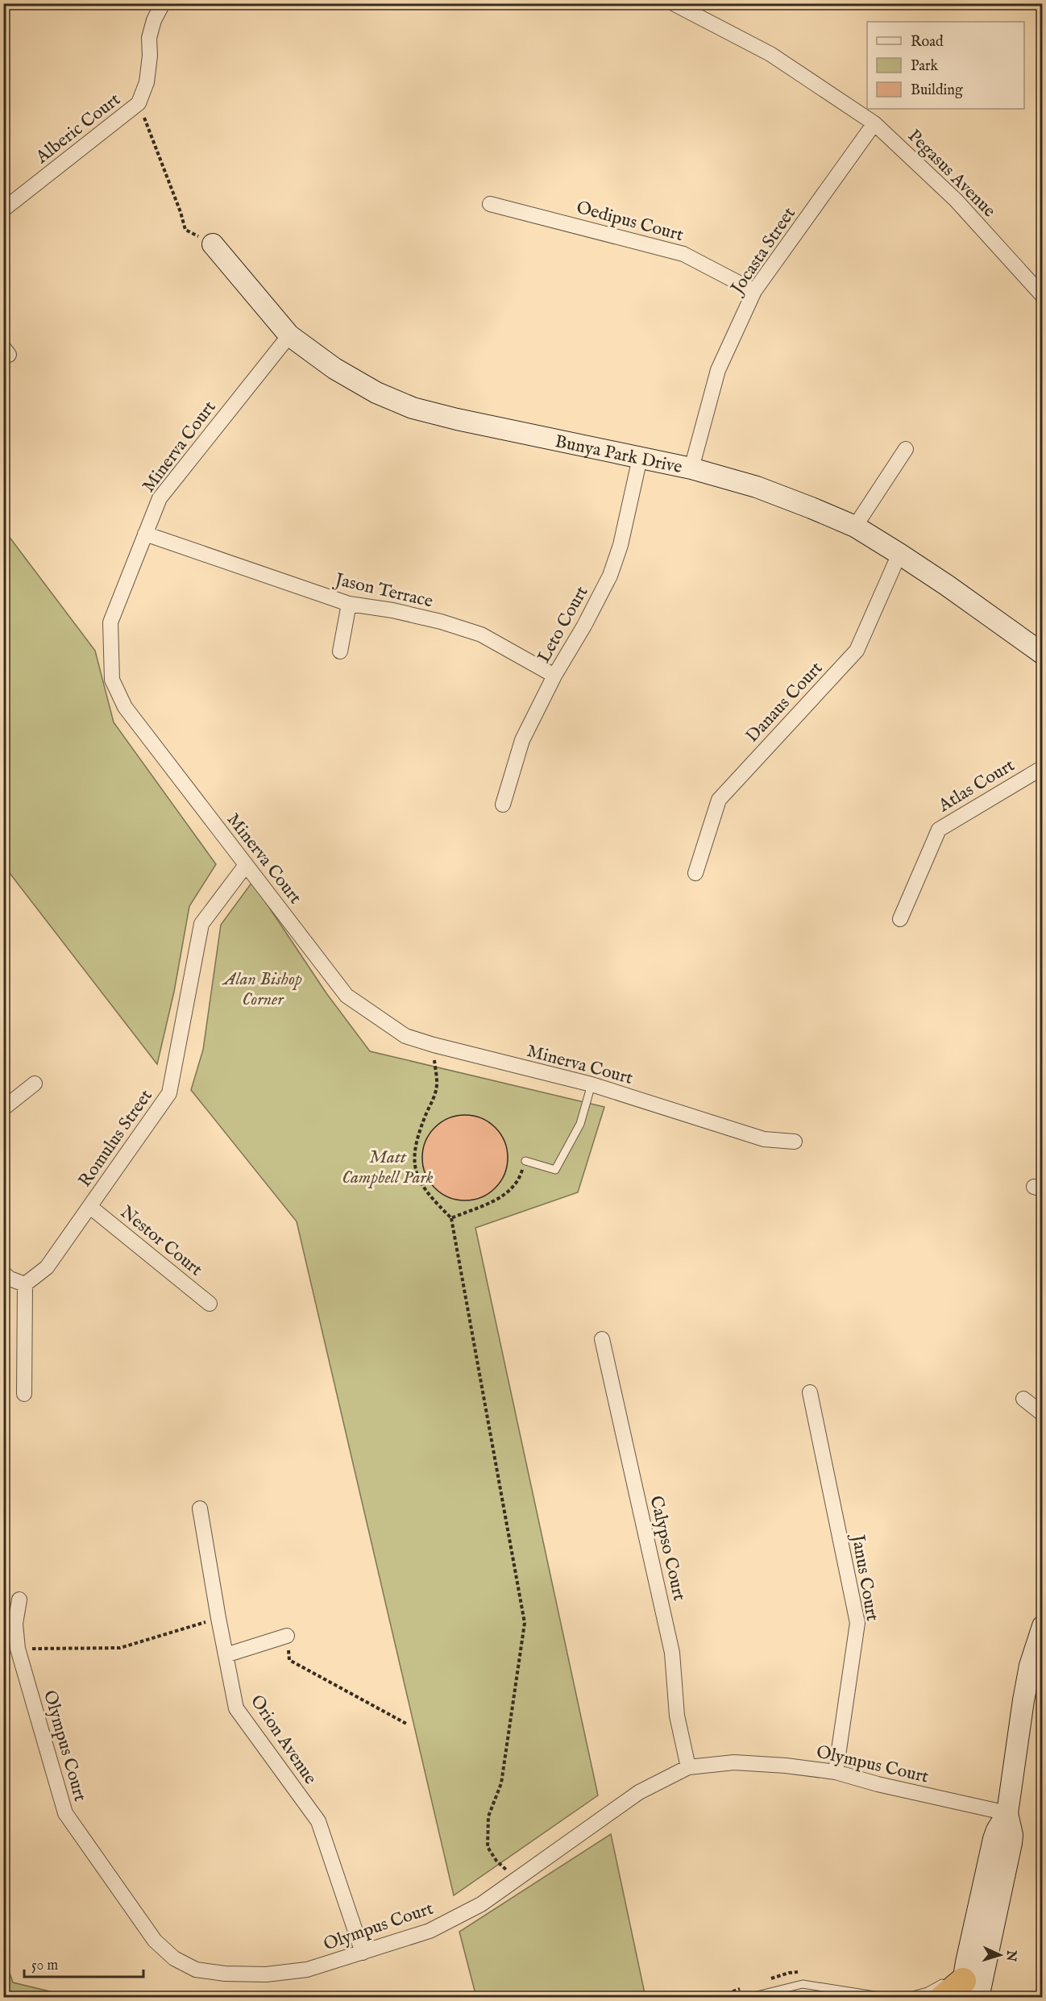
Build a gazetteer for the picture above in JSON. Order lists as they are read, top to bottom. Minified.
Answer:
{"streets":{"street":["Alberic Court","Pegasus Avenue","Oedipus Court","Jocasta Street","Minerva Court","Bunya Park Drive","Jason Terrace","Leto Court","Danaus Court","Atlas Court","Romulus Street","Nestor Court","Calypso Court","Janus Court","Orion Avenue","Olympus Court"]},"crossings":[["Pegasus Avenue","Jocasta Street"],["Oedipus Court","Jocasta Street"],["Jocasta Street","Bunya Park Drive"],["Minerva Court","Bunya Park Drive"],["Minerva Court","Jason Terrace"],["Minerva Court","Romulus Street"],["Bunya Park Drive","Leto Court"],["Bunya Park Drive","Danaus Court"],["Jason Terrace","Leto Court"],["Romulus Street","Nestor Court"],["Calypso Court","Olympus Court"],["Janus Court","Olympus Court"],["Orion Avenue","Olympus Court"]],"parks":["Alan Bishop Corner","Matt Campbell Park"],"legend":["Road","Park","Building"],"scale_bar":"50 m","north":"right"}
